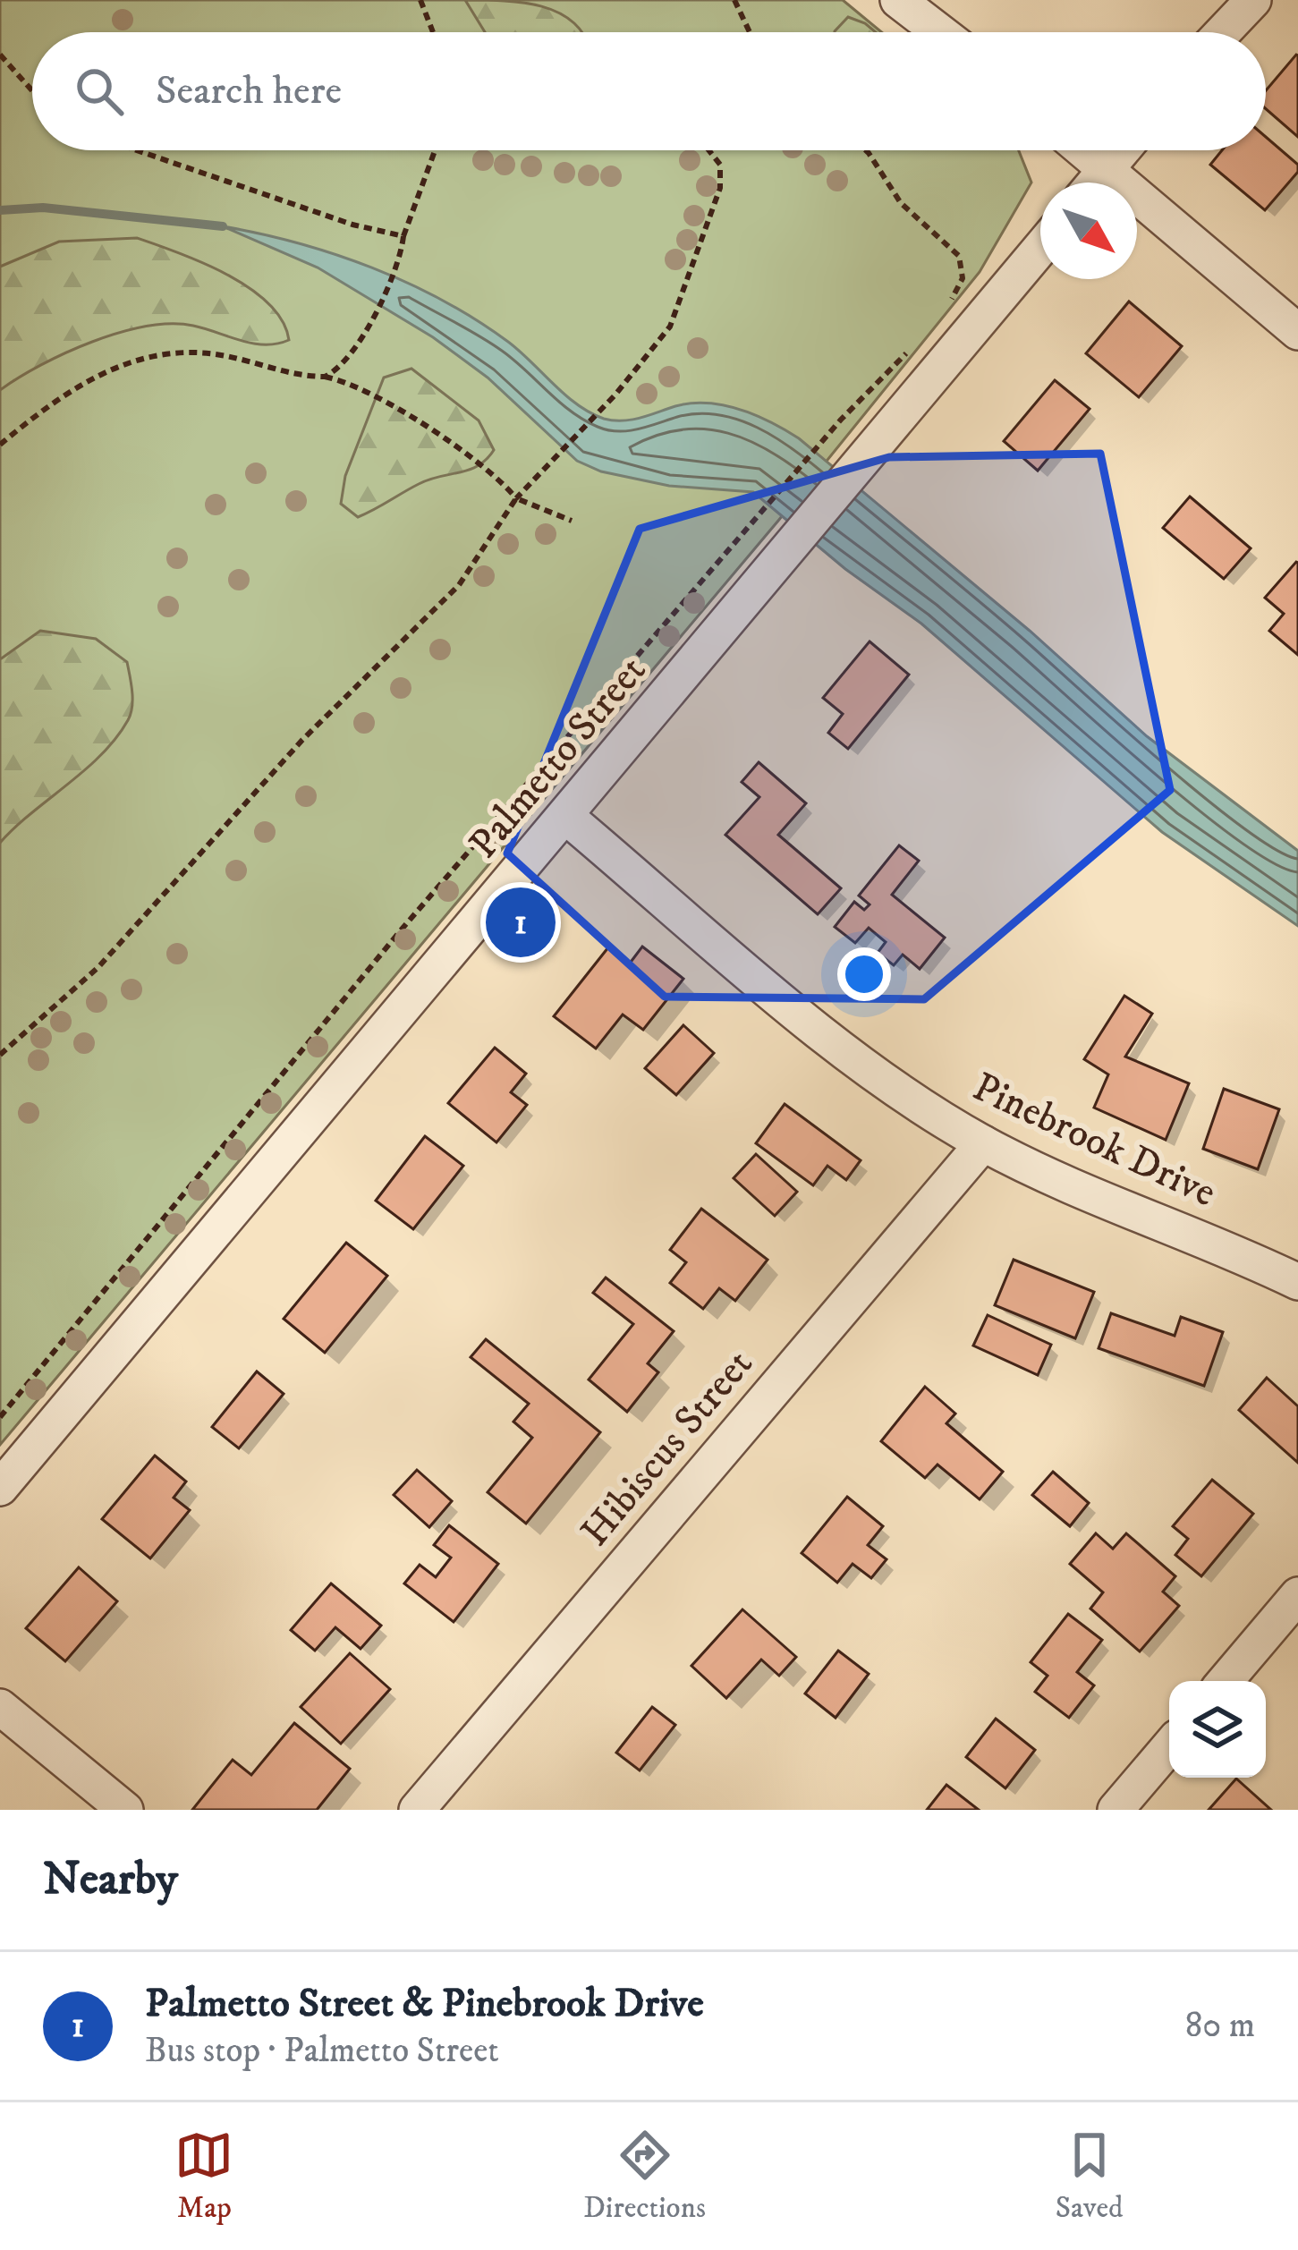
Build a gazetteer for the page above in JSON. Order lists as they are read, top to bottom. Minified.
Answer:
{"streets":{"street":["Palmetto Street","Pinebrook Drive","Hibiscus Street"]},"crossings":[["Palmetto Street","Pinebrook Drive"],["Pinebrook Drive","Hibiscus Street"]],"north":"bottom right","page":{"search":"Search here","pins":"1","heading":"Nearby","list":[{"mark":"1","name":"Palmetto Street & Pinebrook Drive","note":"Bus stop · Palmetto Street","value":"80 m"}],"nav":["Map","Directions","Saved"]}}
